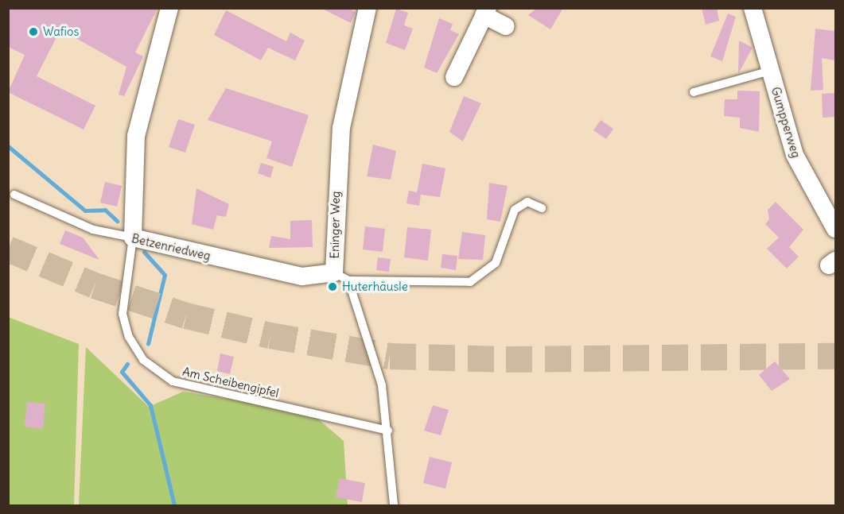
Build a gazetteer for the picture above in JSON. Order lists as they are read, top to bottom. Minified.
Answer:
{"streets":{"street":["Gumpperweg","Eninger Weg","Betzenriedweg"],"lane":["Am Scheibengipfel"]},"crossings":[["Eninger Weg","Betzenriedweg"],["Betzenriedweg","Am Scheibengipfel"]],"places":["Wafios","Huterhäusle"]}
